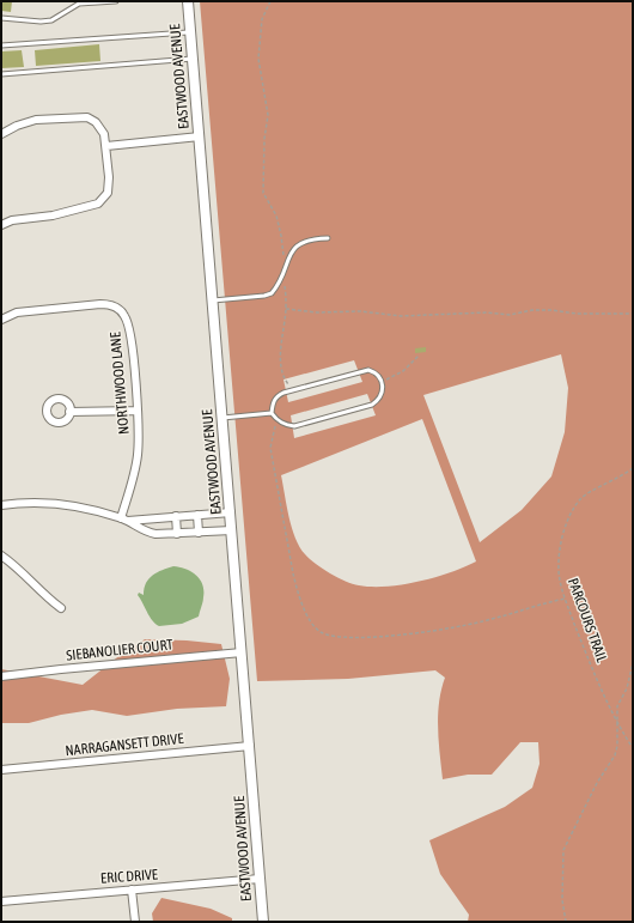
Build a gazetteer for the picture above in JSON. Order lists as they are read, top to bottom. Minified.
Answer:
{"streets":{"street":["EASTWOOD AVENUE","NORTHWOOD LANE","SIEBANOLIER COURT","NARRAGANSETT DRIVE","ERIC DRIVE"],"path":["PARCOURS TRAIL"]},"crossings":[["EASTWOOD AVENUE","SIEBANOLIER COURT"],["EASTWOOD AVENUE","NARRAGANSETT DRIVE"],["EASTWOOD AVENUE","ERIC DRIVE"]]}
